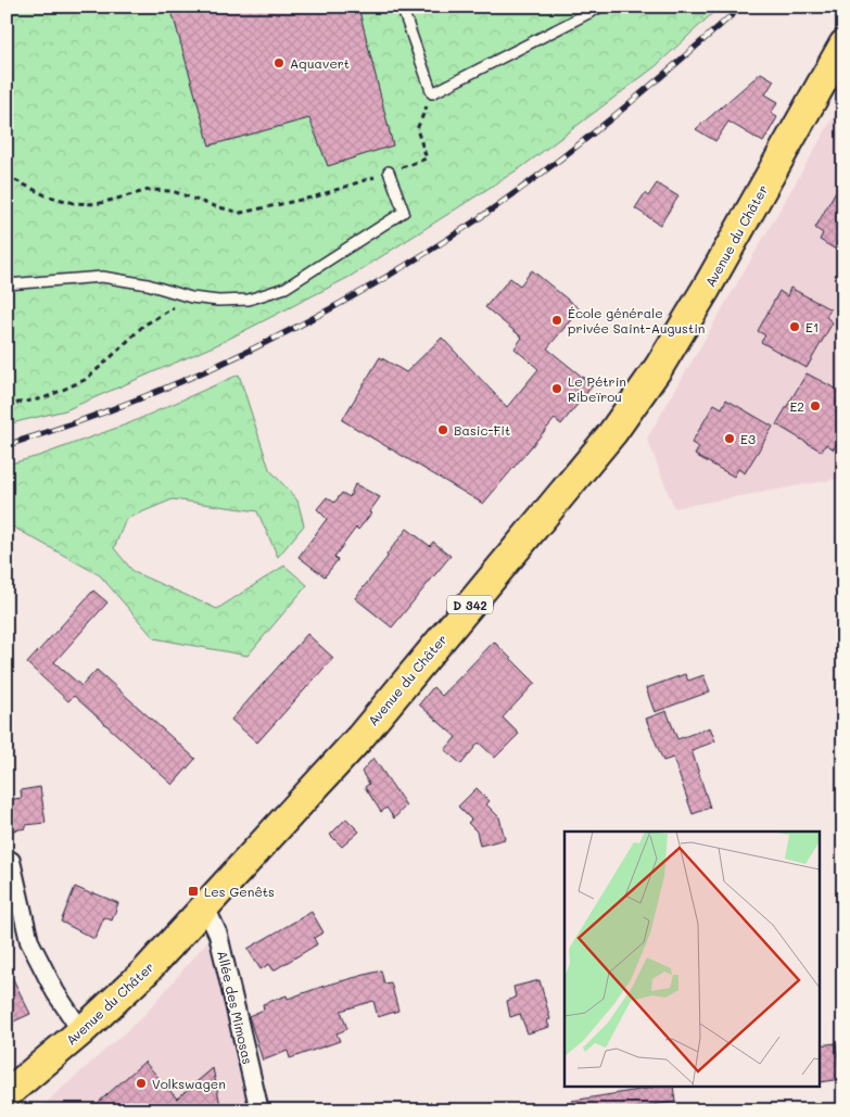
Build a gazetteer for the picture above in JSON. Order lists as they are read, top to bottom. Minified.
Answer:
{"streets":{"main road":["Avenue du Châter","D 342"],"street":["Allée des Mimosas"]},"crossings":[["Avenue du Châter","Allée des Mimosas"]],"places":{"other":["Aquavert","École générale privée Saint-Augustin","E1","Le Pétrin Ribeïrou","E2","Basic-Fit","E3","Volkswagen"],"transit":["Les Genêts"]}}
